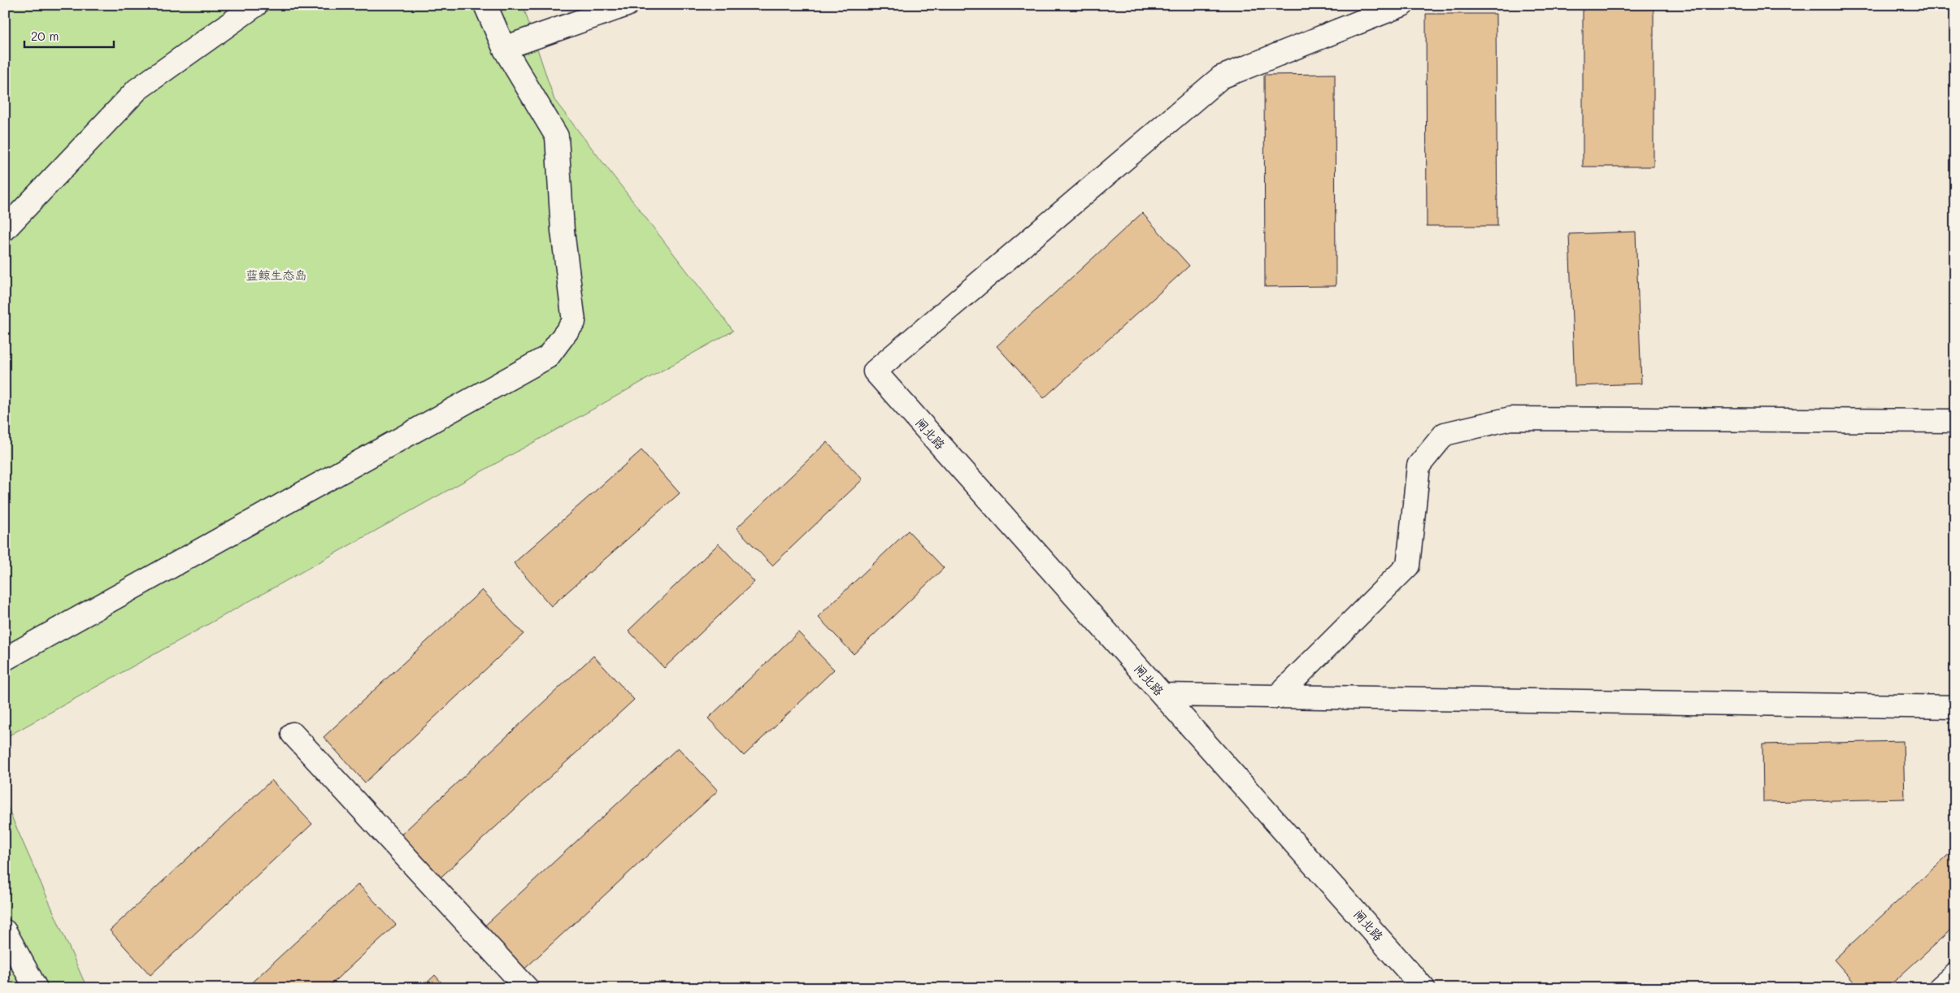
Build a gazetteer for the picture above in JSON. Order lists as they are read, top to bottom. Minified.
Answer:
{"streets":{"street":["闸北路"]},"parks":["蓝鲸生态岛"],"scale_bar":"20 m"}
